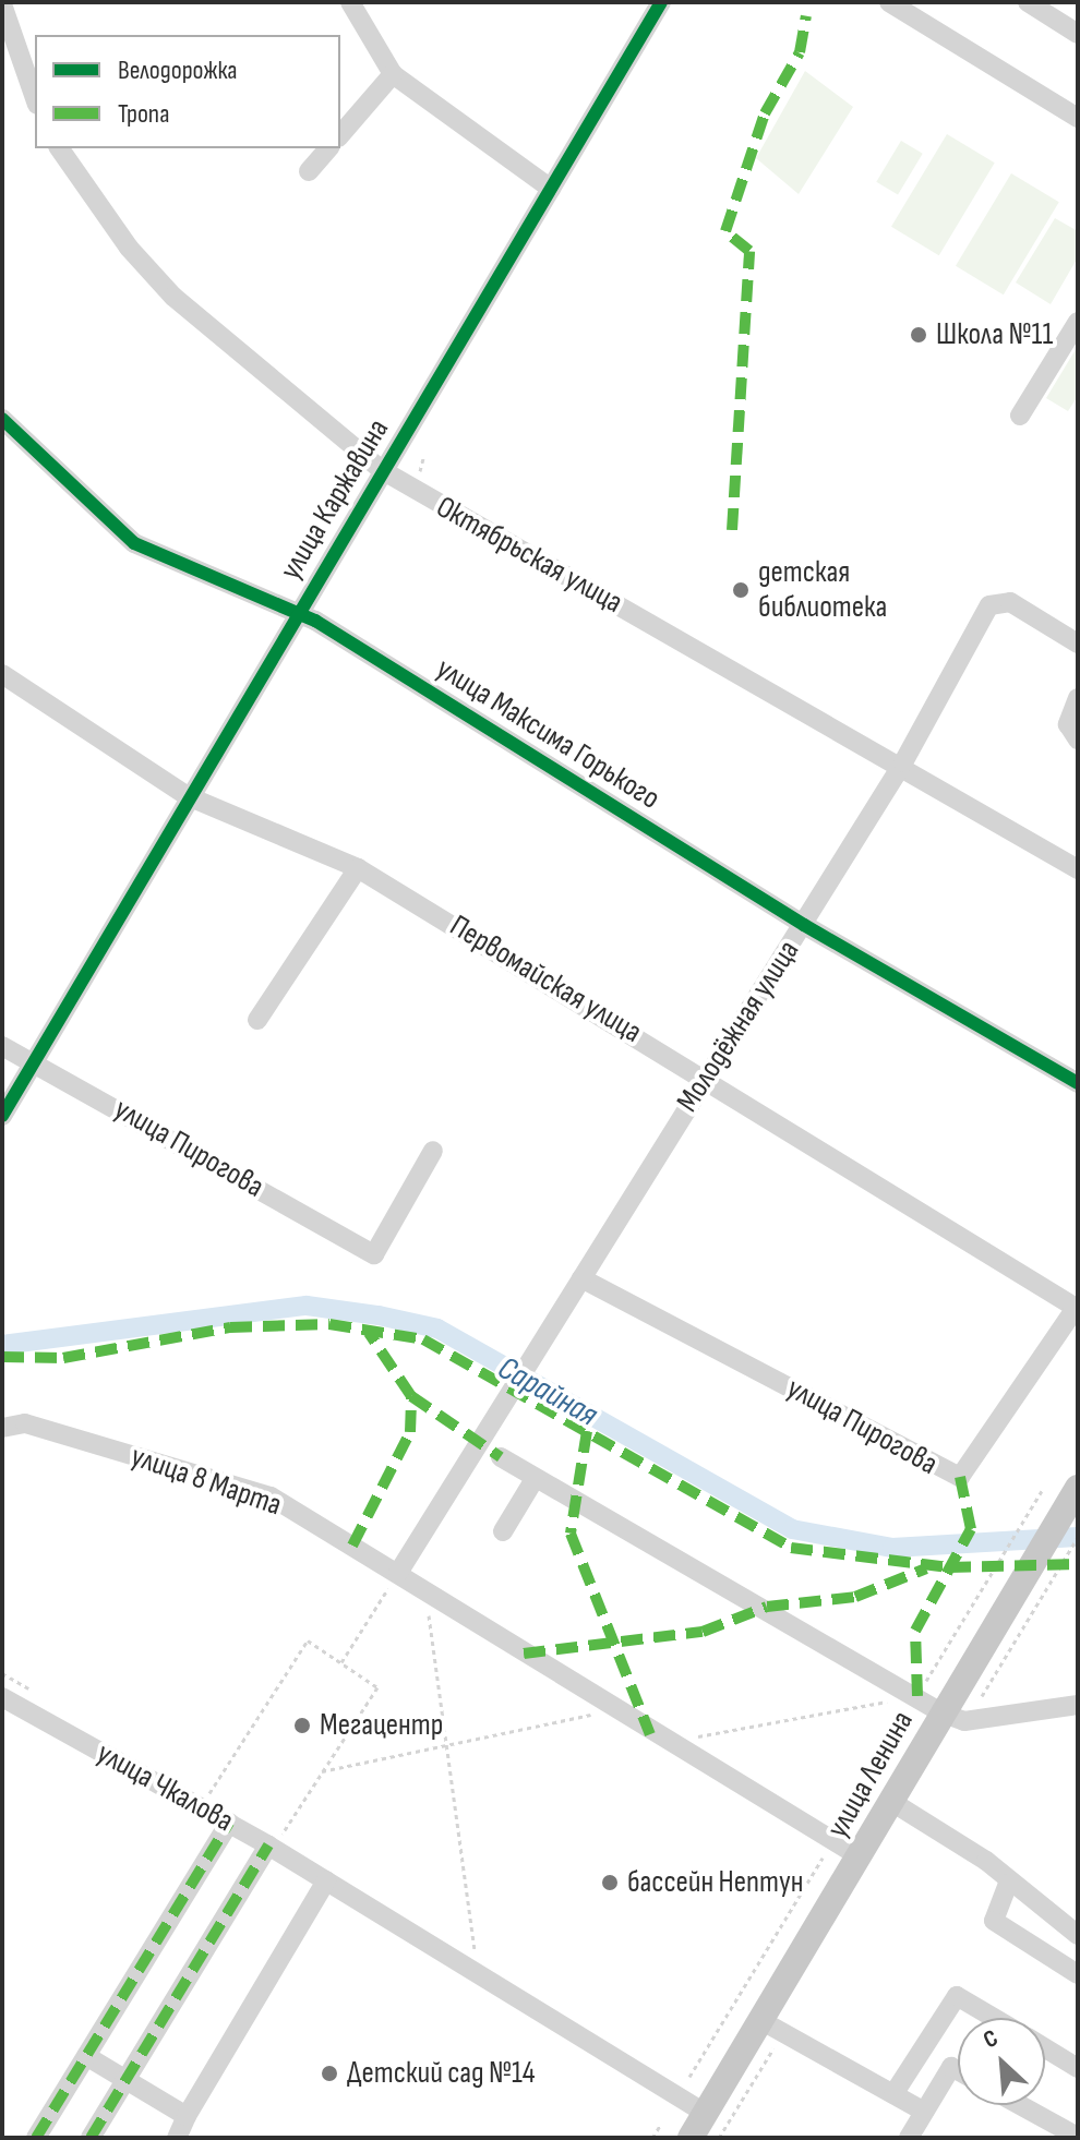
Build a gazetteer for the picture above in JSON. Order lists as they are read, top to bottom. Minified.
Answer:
{"streets":{"main road":["улица Ленина"],"street":["улица Каржавина","Октябрьская улица","улица Максима Горького","Первомайская улица","Молодёжная улица","улица Пирогова","улица 8 Марта","улица Чкалова"]},"crossings":[["улица Каржавина","Октябрьская улица"],["улица Каржавина","улица Максима Горького"],["улица Каржавина","Первомайская улица"],["улица Каржавина","улица Пирогова"],["Октябрьская улица","Молодёжная улица"],["улица Максима Горького","Молодёжная улица"],["Первомайская улица","Молодёжная улица"],["Первомайская улица","улица Пирогова"],["Молодёжная улица","улица Пирогова"],["Молодёжная улица","улица 8 Марта"],["улица 8 Марта","улица Ленина"],["улица Ленина","улица Чкалова"]],"water":["Сарайная"],"places":["Школа №11","детская библиотека","Мегацентр","бассейн Нептун","Детский сад №14"],"legend":["Велодорожка","Тропа"],"north":"top left"}
